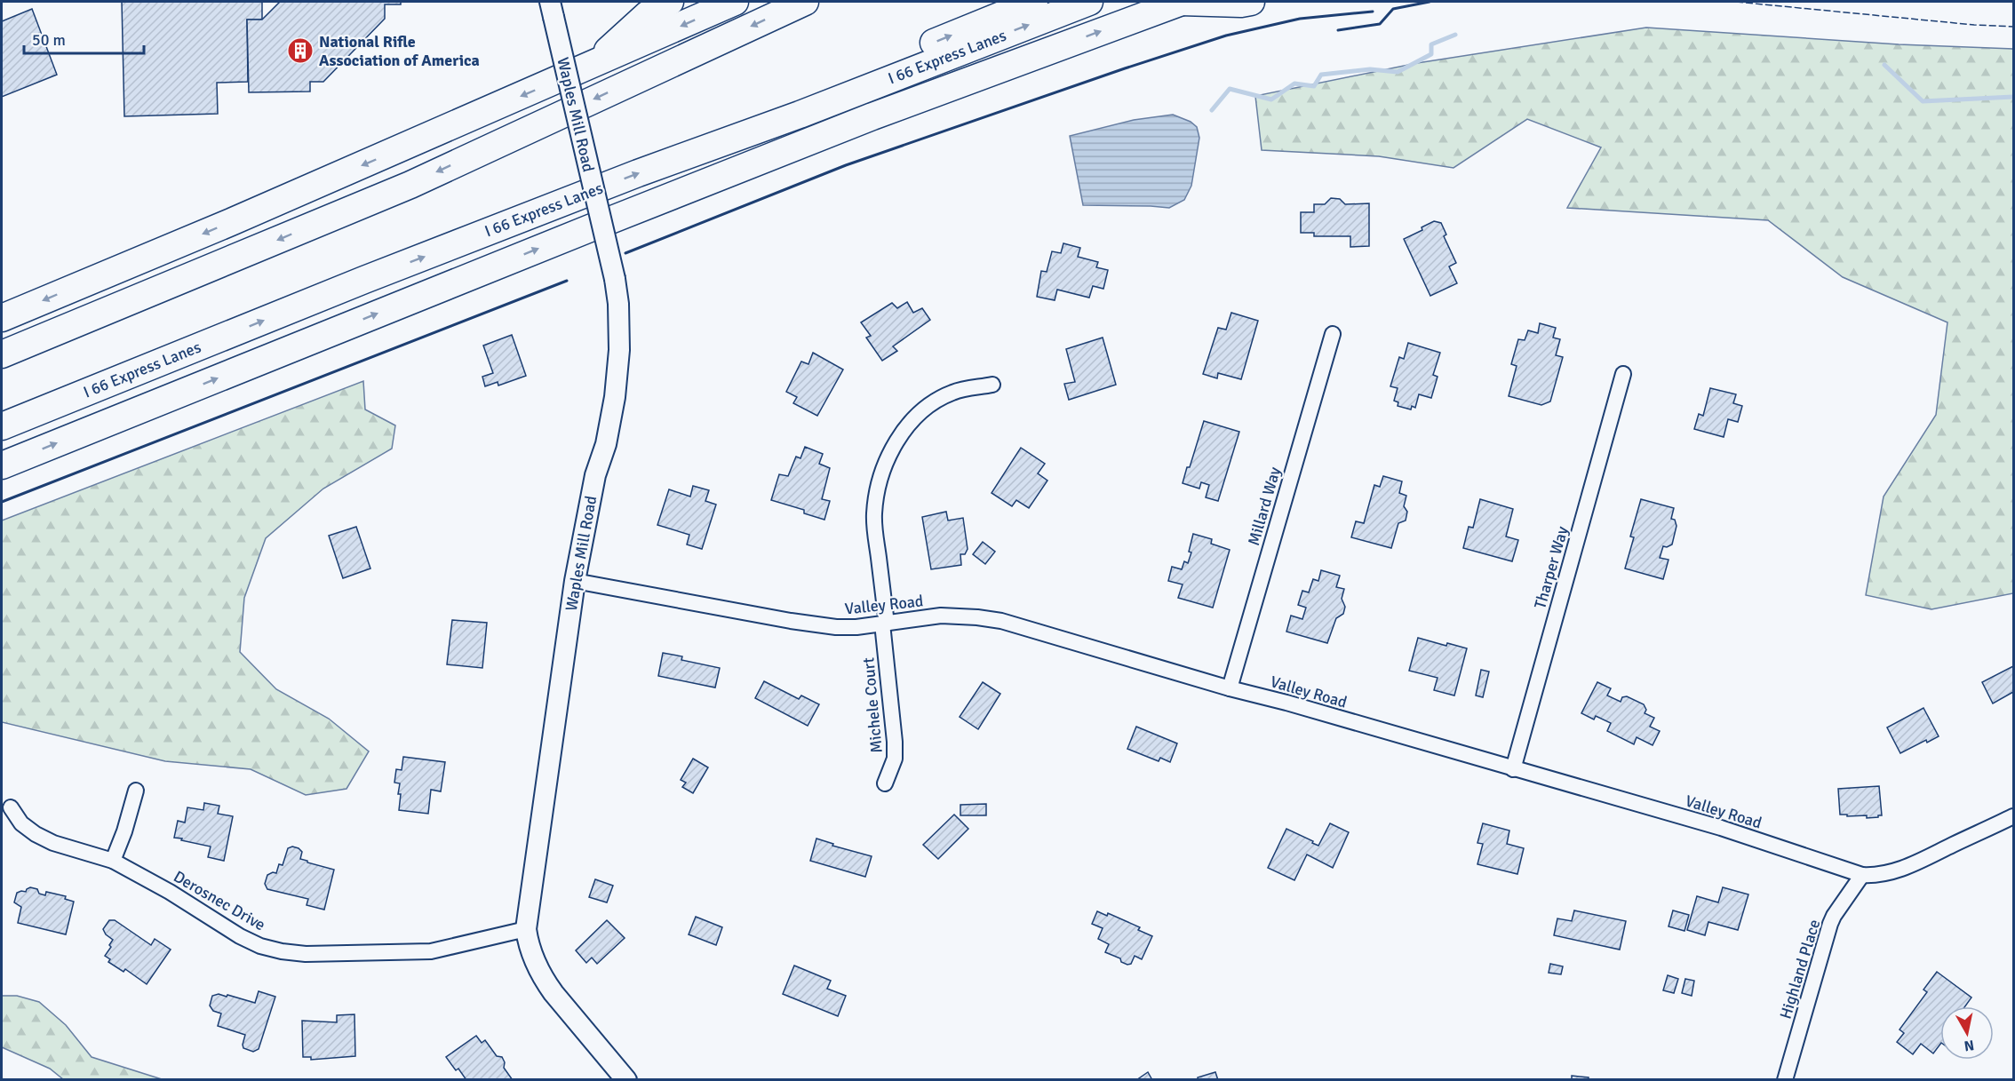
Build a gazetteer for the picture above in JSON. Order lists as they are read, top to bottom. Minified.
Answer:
{"streets":{"highway":["I 66 Express Lanes"],"main road":["Waples Mill Road"],"street":["Millard Way","Tharper Way","Valley Road","Michele Court","Derosnec Drive","Highland Place"]},"crossings":[["Waples Mill Road","Valley Road"],["Waples Mill Road","Derosnec Drive"],["Millard Way","Valley Road"],["Tharper Way","Valley Road"],["Valley Road","Michele Court"],["Valley Road","Highland Place"]],"places":{"building":["National Rifle Association of America"]},"scale_bar":"50 m","north":"bottom"}
